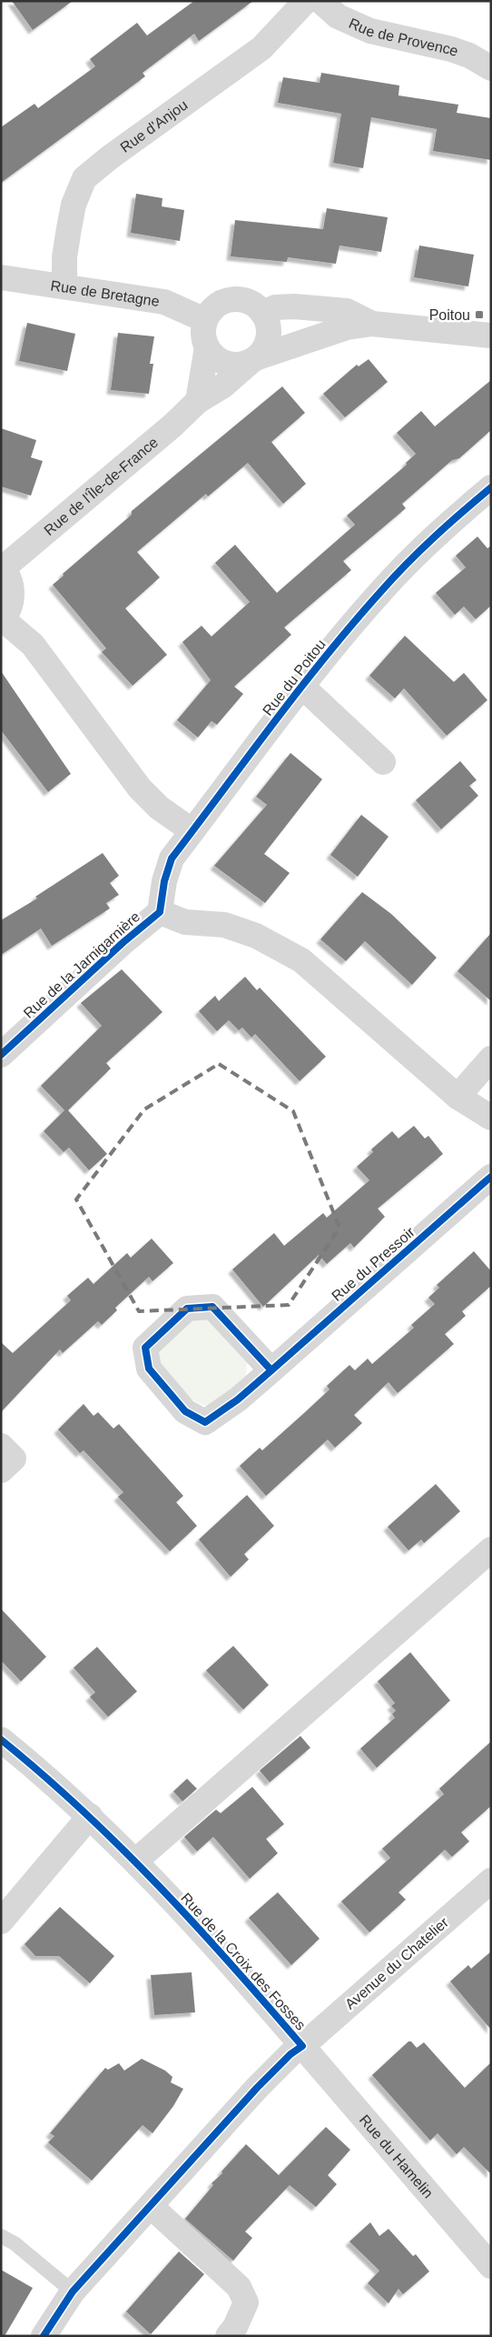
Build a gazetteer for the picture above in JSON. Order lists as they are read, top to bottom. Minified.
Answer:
{"streets":{"street":["Rue de Provence","Rue d'Anjou","Rue de Bretagne","Rue de l'Île-de-France","Rue du Poitou","Rue de la Jarnigarnière","Rue du Pressoir","Rue de la Croix des Fosses","Avenue du Chatelier","Rue du Hamelin"]},"crossings":[["Rue d'Anjou","Rue de Bretagne"],["Rue de Bretagne","Rue de l'Île-de-France"],["Rue du Poitou","Rue de la Jarnigarnière"],["Rue de la Croix des Fosses","Avenue du Chatelier"],["Rue de la Croix des Fosses","Rue du Hamelin"],["Avenue du Chatelier","Rue du Hamelin"]],"places":{"transit":["Poitou"]}}
